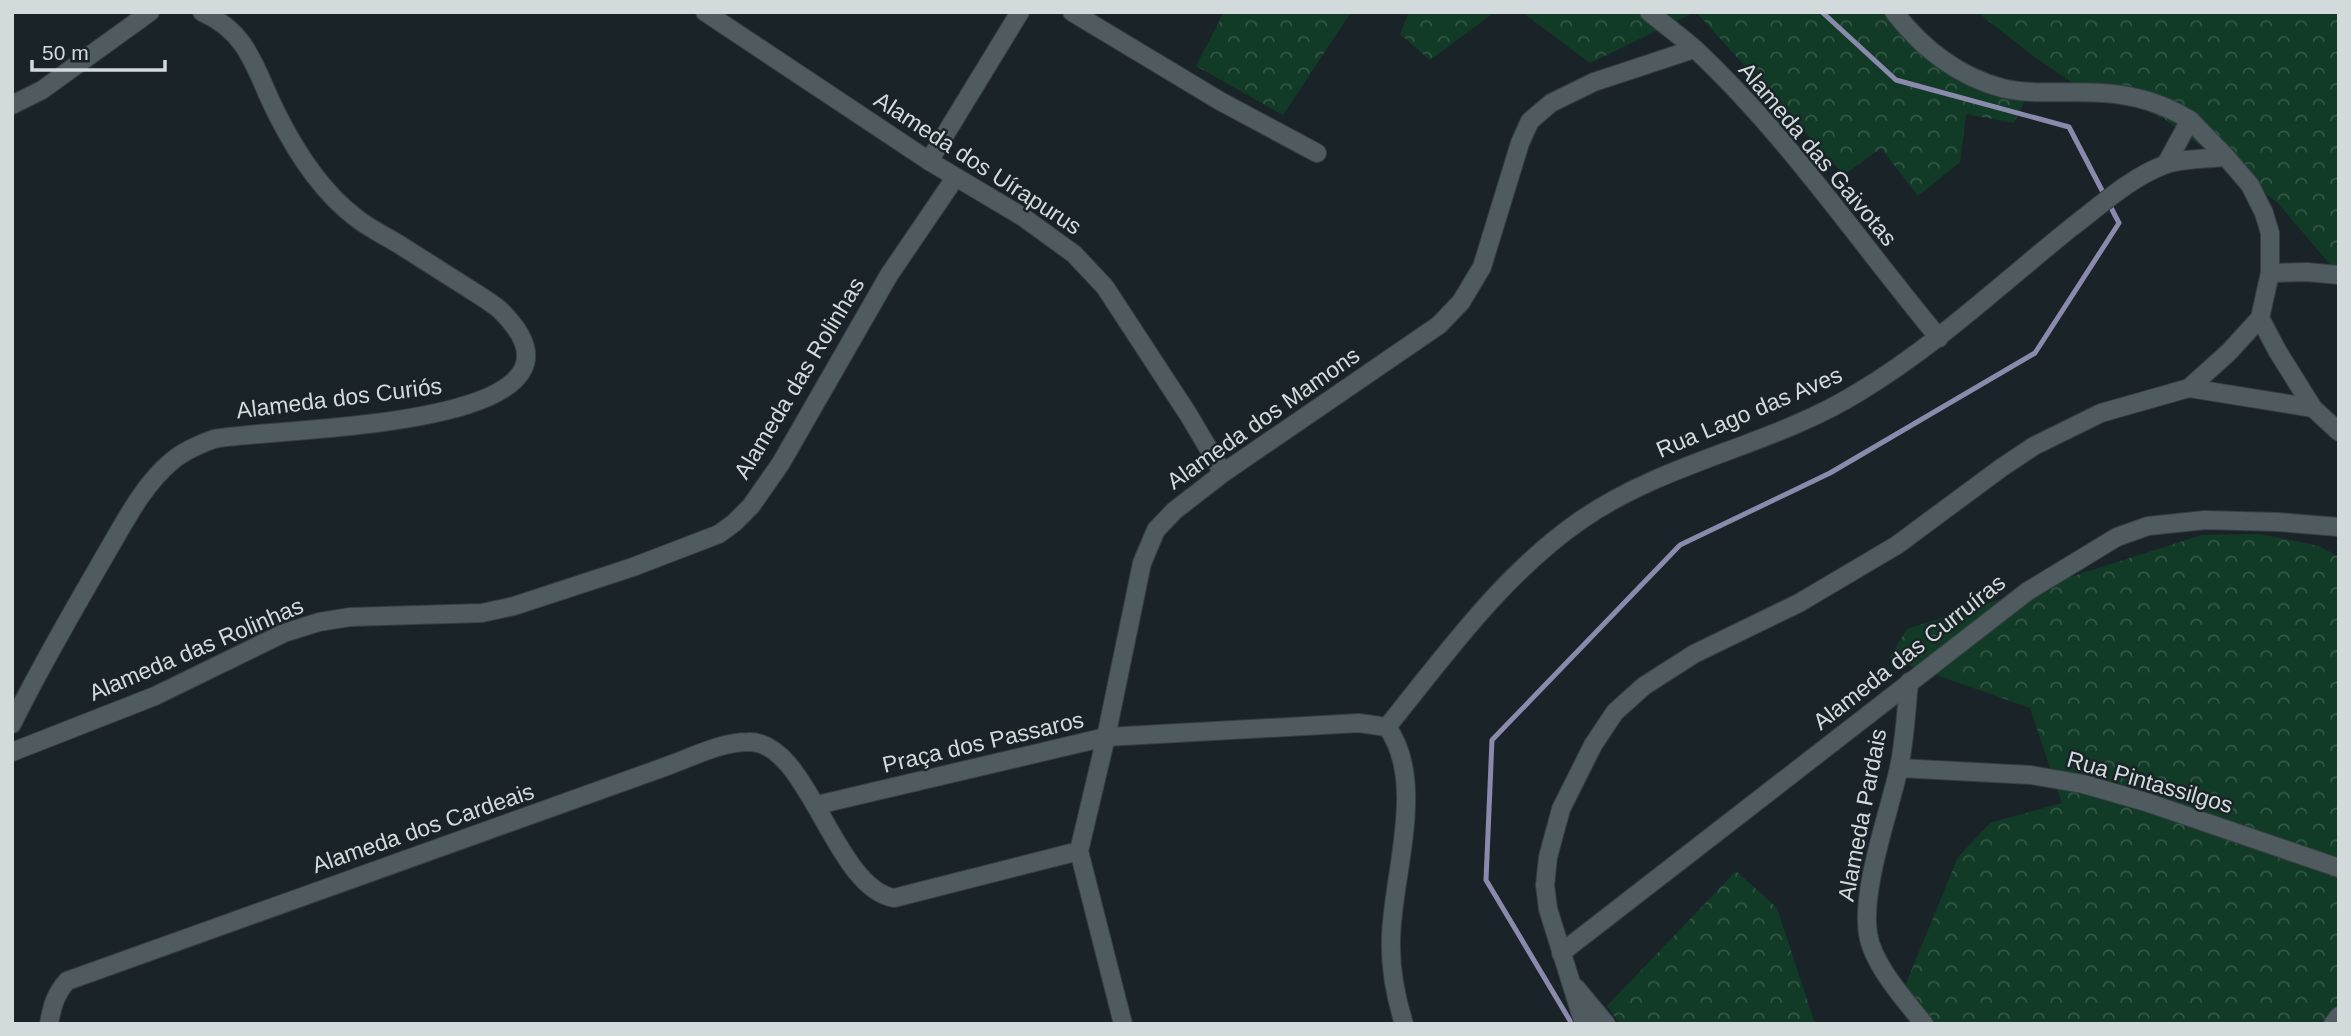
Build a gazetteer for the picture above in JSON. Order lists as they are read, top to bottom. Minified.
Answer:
{"streets":{"street":["Alameda das Gaivotas","Alameda dos Uírapurus","Alameda das Rolinhas","Alameda dos Curiós","Rua Lago das Aves","Alameda dos Mamons","Alameda das Curruíras","Praça dos Passaros","Rua Pintassilgos","Alameda Pardais","Alameda dos Cardeais"]},"crossings":[["Alameda das Gaivotas","Rua Lago das Aves"],["Alameda das Gaivotas","Alameda dos Mamons"],["Alameda dos Uírapurus","Alameda das Rolinhas"],["Alameda dos Uírapurus","Alameda dos Mamons"],["Alameda dos Mamons","Praça dos Passaros"],["Alameda das Curruíras","Alameda Pardais"],["Praça dos Passaros","Alameda dos Cardeais"],["Rua Pintassilgos","Alameda Pardais"]],"scale_bar":"50 m"}
